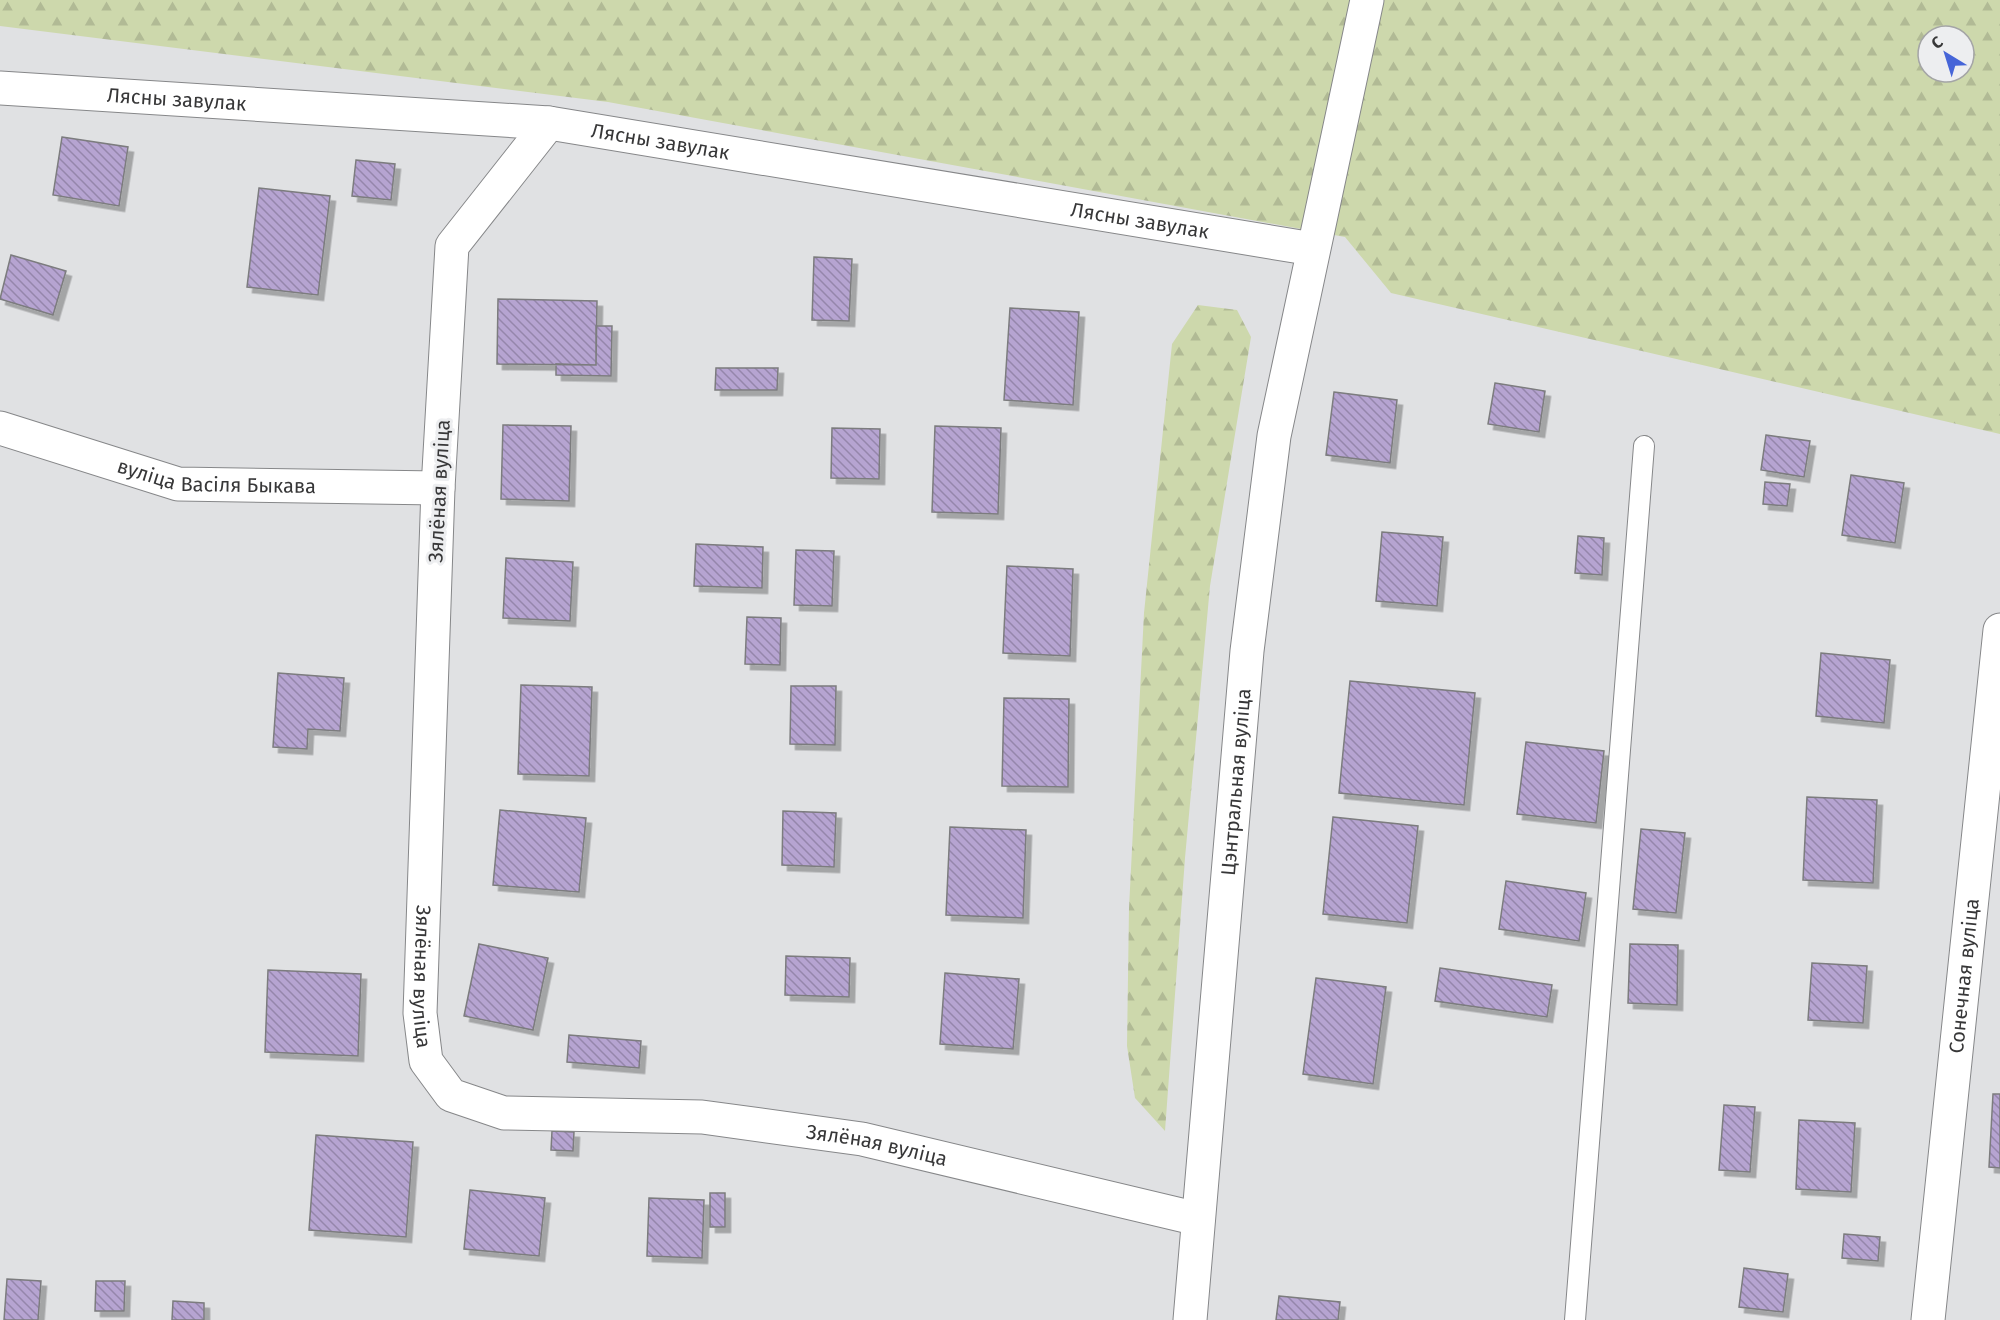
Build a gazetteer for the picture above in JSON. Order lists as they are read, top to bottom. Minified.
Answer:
{"streets":{"street":["Лясны завулак","вуліца Васіля Быкава","Зялёная вуліца","Цэнтральная вуліца","Сонечная вуліца"]},"crossings":[["Лясны завулак","Зялёная вуліца"],["Лясны завулак","Цэнтральная вуліца"],["вуліца Васіля Быкава","Зялёная вуліца"],["Зялёная вуліца","Цэнтральная вуліца"]],"north":"top left"}
